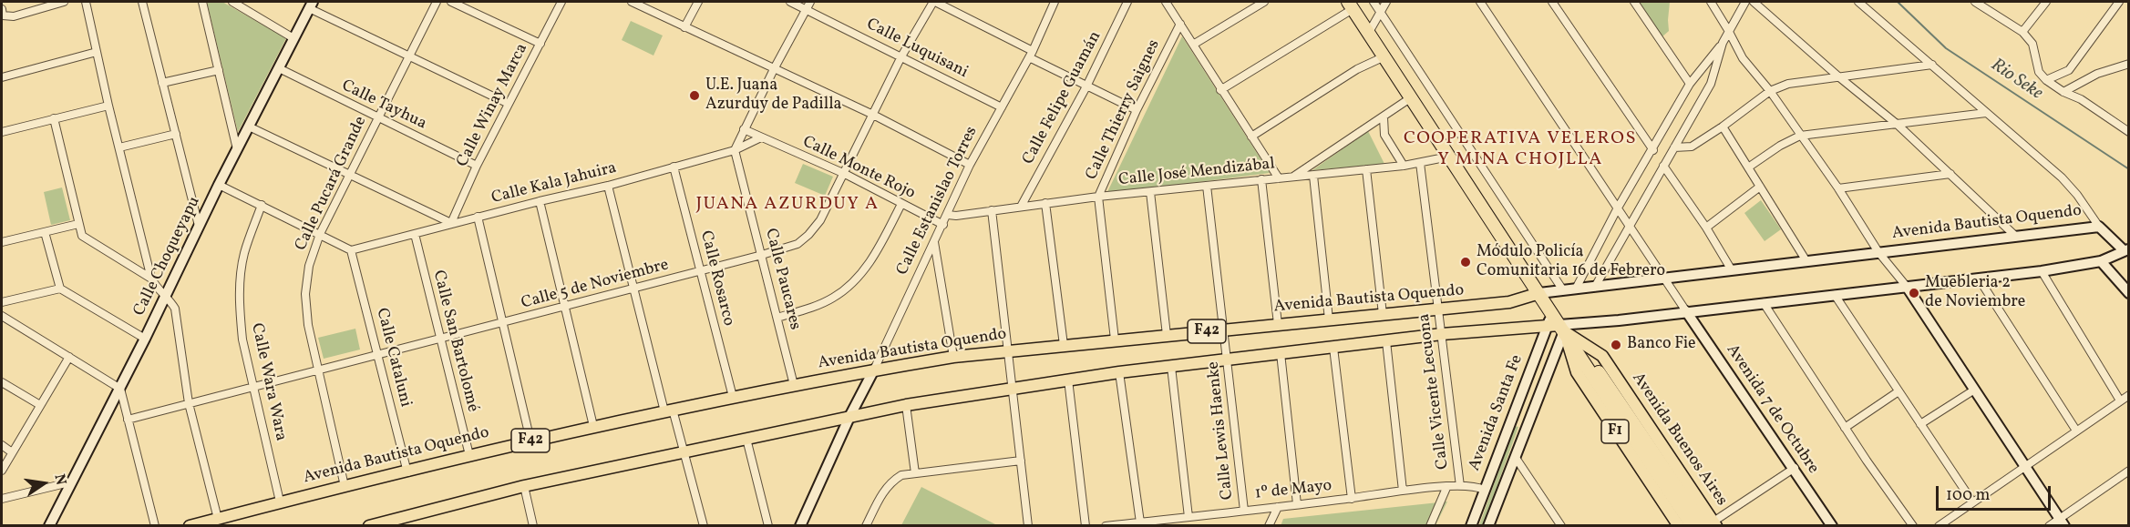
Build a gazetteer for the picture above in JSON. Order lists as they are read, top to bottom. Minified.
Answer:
{"streets":{"highway":["F1","Avenida Buenos Aires"],"main road":["Calle Estanislao Torres","Avenida Bautista Oquendo","Calle Choqueyapu","F42","Avenida 7 de Octubre","Avenida Santa Fe"],"street":["Calle Luquisani","Calle Felipe Guamán","Calle Tayhua","Calle Winay Marca","Calle Thierry Saignes","Calle Monte Rojo","Calle José Mendizábal","Calle Pucará Grande","Calle Kala Jahuira","Calle Rosarco","Calle Paucares","Calle 5 de Noviembre","Calle San Bartolomé","Calle Cataluni","Calle Wara Wara","Calle Vicente Lecuona","Calle Lewis Haenke","1º de Mayo"]},"crossings":[["Calle Luquisani","Calle Estanislao Torres"],["Calle Luquisani","Calle 5 de Noviembre"],["Calle Felipe Guamán","Calle José Mendizábal"],["Calle Tayhua","Calle Winay Marca"],["Calle Tayhua","Calle Pucará Grande"],["Calle Tayhua","Calle Choqueyapu"],["Calle Winay Marca","Calle Kala Jahuira"],["Calle Thierry Saignes","Calle José Mendizábal"],["Calle Thierry Saignes","Avenida Bautista Oquendo"],["Calle Monte Rojo","Calle Kala Jahuira"],["Calle Monte Rojo","Calle Estanislao Torres"],["Calle Monte Rojo","Calle 5 de Noviembre"],["Calle José Mendizábal","Calle Estanislao Torres"],["Calle José Mendizábal","Calle Vicente Lecuona"],["Calle José Mendizábal","Calle Lewis Haenke"],["Calle José Mendizábal","Avenida Buenos Aires"],["Calle Pucará Grande","Avenida Bautista Oquendo"],["Calle Pucará Grande","Calle 5 de Noviembre"],["Calle Kala Jahuira","Calle Rosarco"],["Calle Kala Jahuira","Calle Paucares"],["Calle Kala Jahuira","Calle San Bartolomé"],["Calle Kala Jahuira","Calle Cataluni"],["Calle Estanislao Torres","Avenida Bautista Oquendo"],["Avenida Bautista Oquendo","Calle Rosarco"],["Avenida Bautista Oquendo","Calle Paucares"],["Avenida Bautista Oquendo","Calle San Bartolomé"],["Avenida Bautista Oquendo","Calle Cataluni"],["Avenida Bautista Oquendo","Calle Wara Wara"],["Avenida Bautista Oquendo","Calle Vicente Lecuona"],["Avenida Bautista Oquendo","Avenida 7 de Octubre"],["Avenida Bautista Oquendo","Avenida Santa Fe"],["Avenida Bautista Oquendo","Calle Lewis Haenke"],["Avenida Bautista Oquendo","Avenida Buenos Aires"],["Calle Rosarco","Calle 5 de Noviembre"],["Calle Paucares","Calle 5 de Noviembre"],["Calle 5 de Noviembre","Calle San Bartolomé"],["Calle 5 de Noviembre","Calle Cataluni"],["Calle 5 de Noviembre","Calle Wara Wara"],["Calle Vicente Lecuona","1º de Mayo"],["Avenida Santa Fe","Avenida Buenos Aires"],["Avenida Santa Fe","1º de Mayo"],["Calle Lewis Haenke","1º de Mayo"]],"districts":["COOPERATIVA VELEROS Y MINA CHOJLLA","JUANA AZURDUY A"],"water":["Rio Seke"],"places":["U.E. Juana Azurduy de Padilla","Módulo Policía Comunitaria 16 de Febrero","Muebleria 2 de Noviembre","Banco Fie"],"scale_bar":"100 m","north":"right"}
